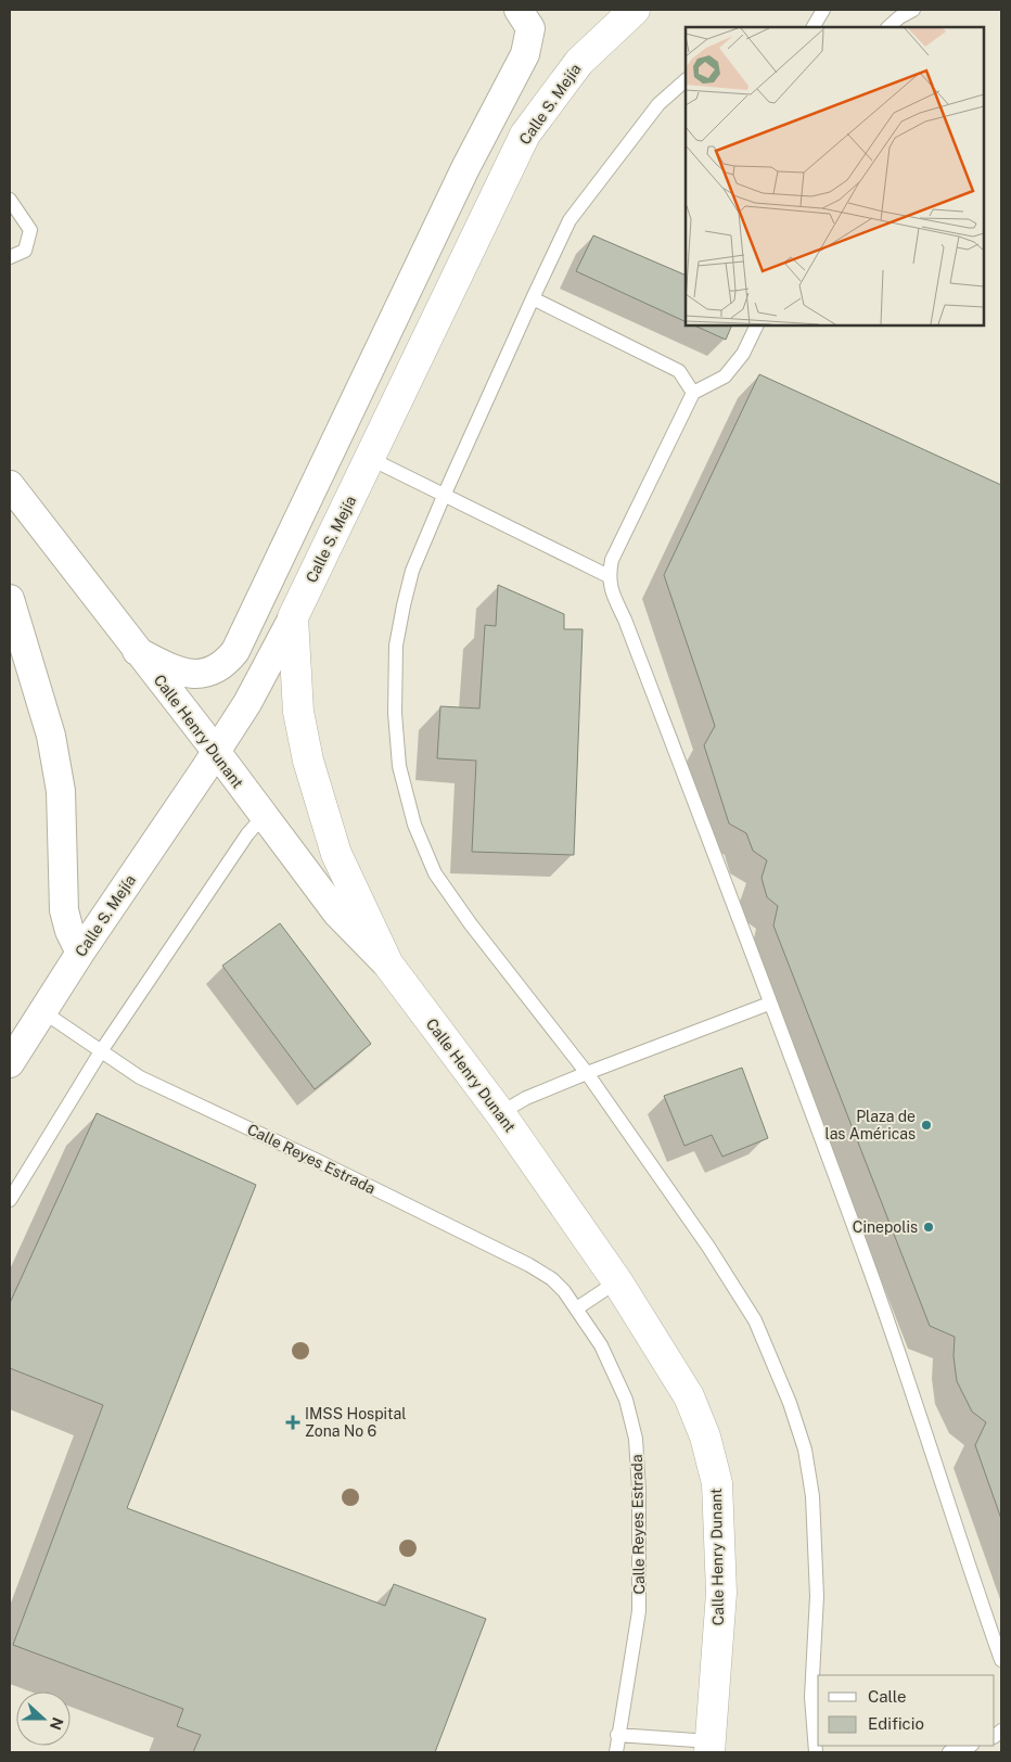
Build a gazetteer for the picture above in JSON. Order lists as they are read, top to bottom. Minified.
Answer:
{"streets":{"main road":["Calle S. Mejía","Calle Henry Dunant"],"lane":["Calle Reyes Estrada"]},"crossings":[["Calle S. Mejía","Calle Henry Dunant"],["Calle S. Mejía","Calle Reyes Estrada"]],"places":{"other":["Plaza de las Américas","Cinepolis"],"health":["IMSS Hospital Zona No 6"]},"legend":["Calle","Edificio"],"north":"right"}
